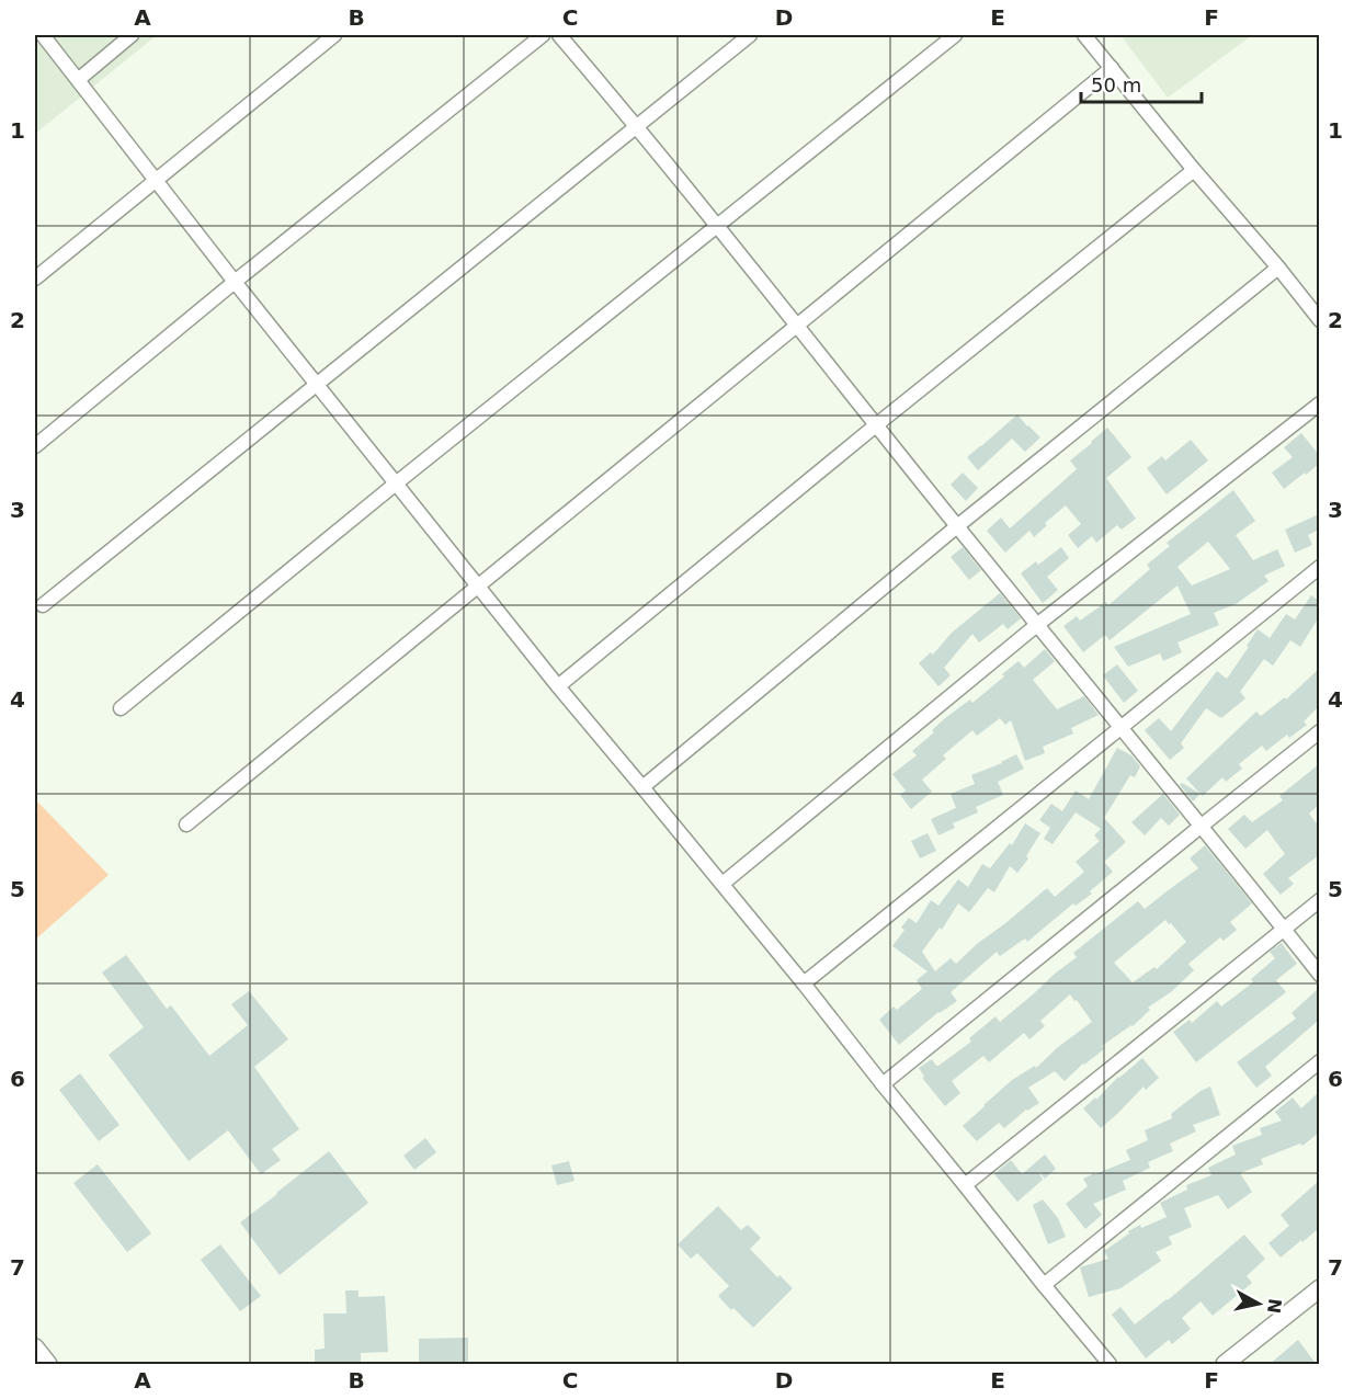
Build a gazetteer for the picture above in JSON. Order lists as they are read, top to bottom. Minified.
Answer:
{"scale_bar":"50 m","north":"right","grid":{"columns":["A","B","C","D","E","F"],"rows":["1","2","3","4","5","6","7"]}}
